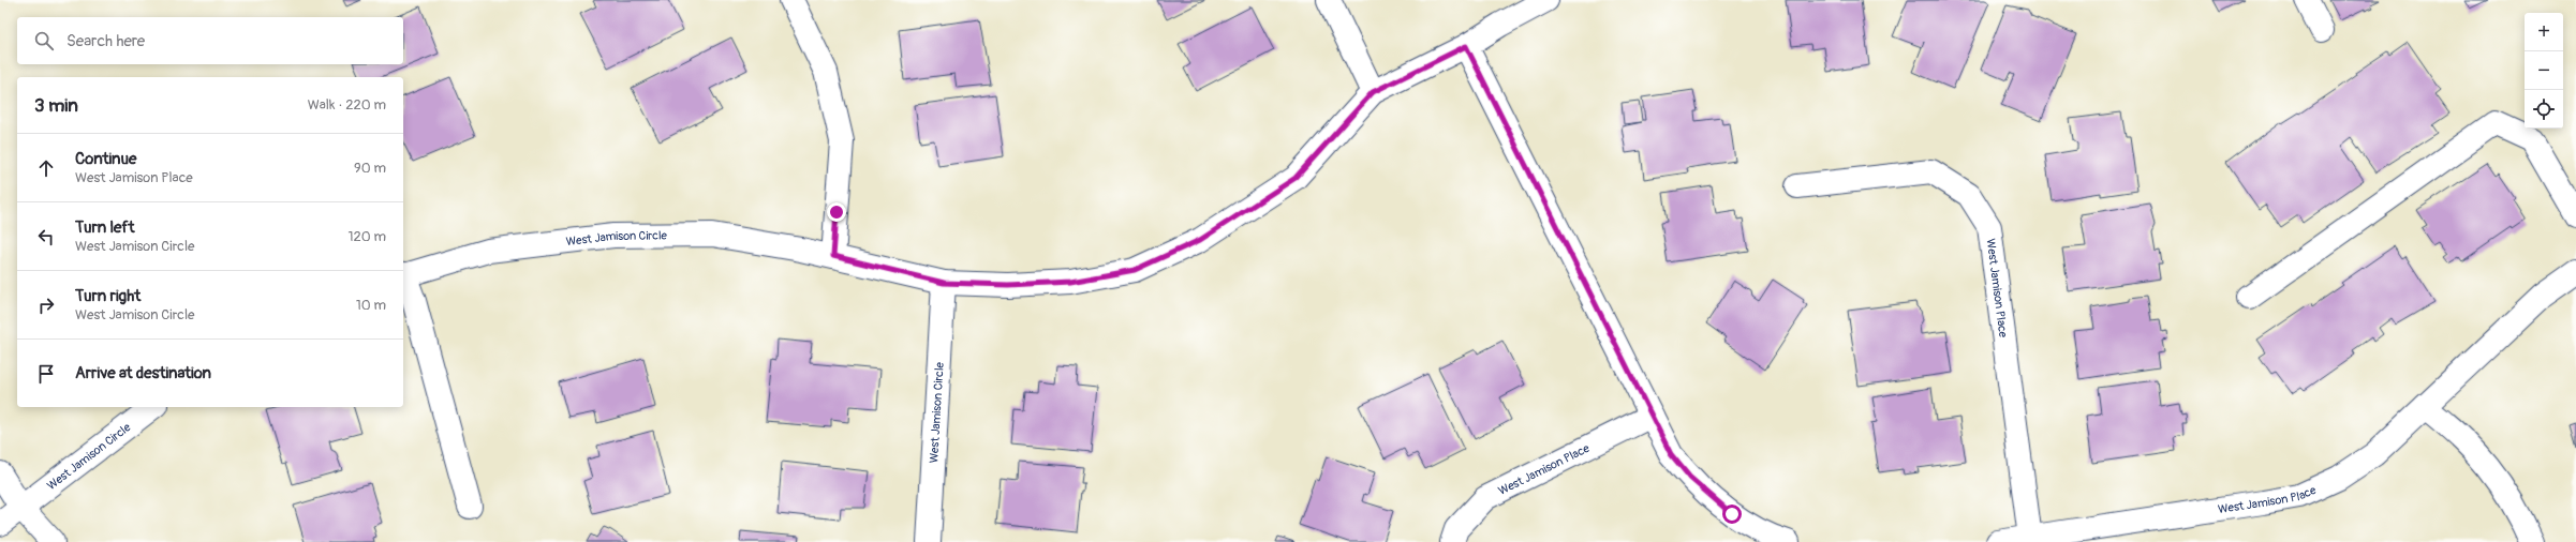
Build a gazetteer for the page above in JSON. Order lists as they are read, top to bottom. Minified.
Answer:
{"streets":{"street":["West Jamison Circle","West Jamison Place"]},"page":{"map_buttons":["+","−"],"search":"Search here","heading":["3 min","Walk · 220 m"],"list":[["Continue","West Jamison Place","90 m"],["Turn left","West Jamison Circle","120 m"],["Turn right","West Jamison Circle","10 m"],"Arrive at destination"]}}
